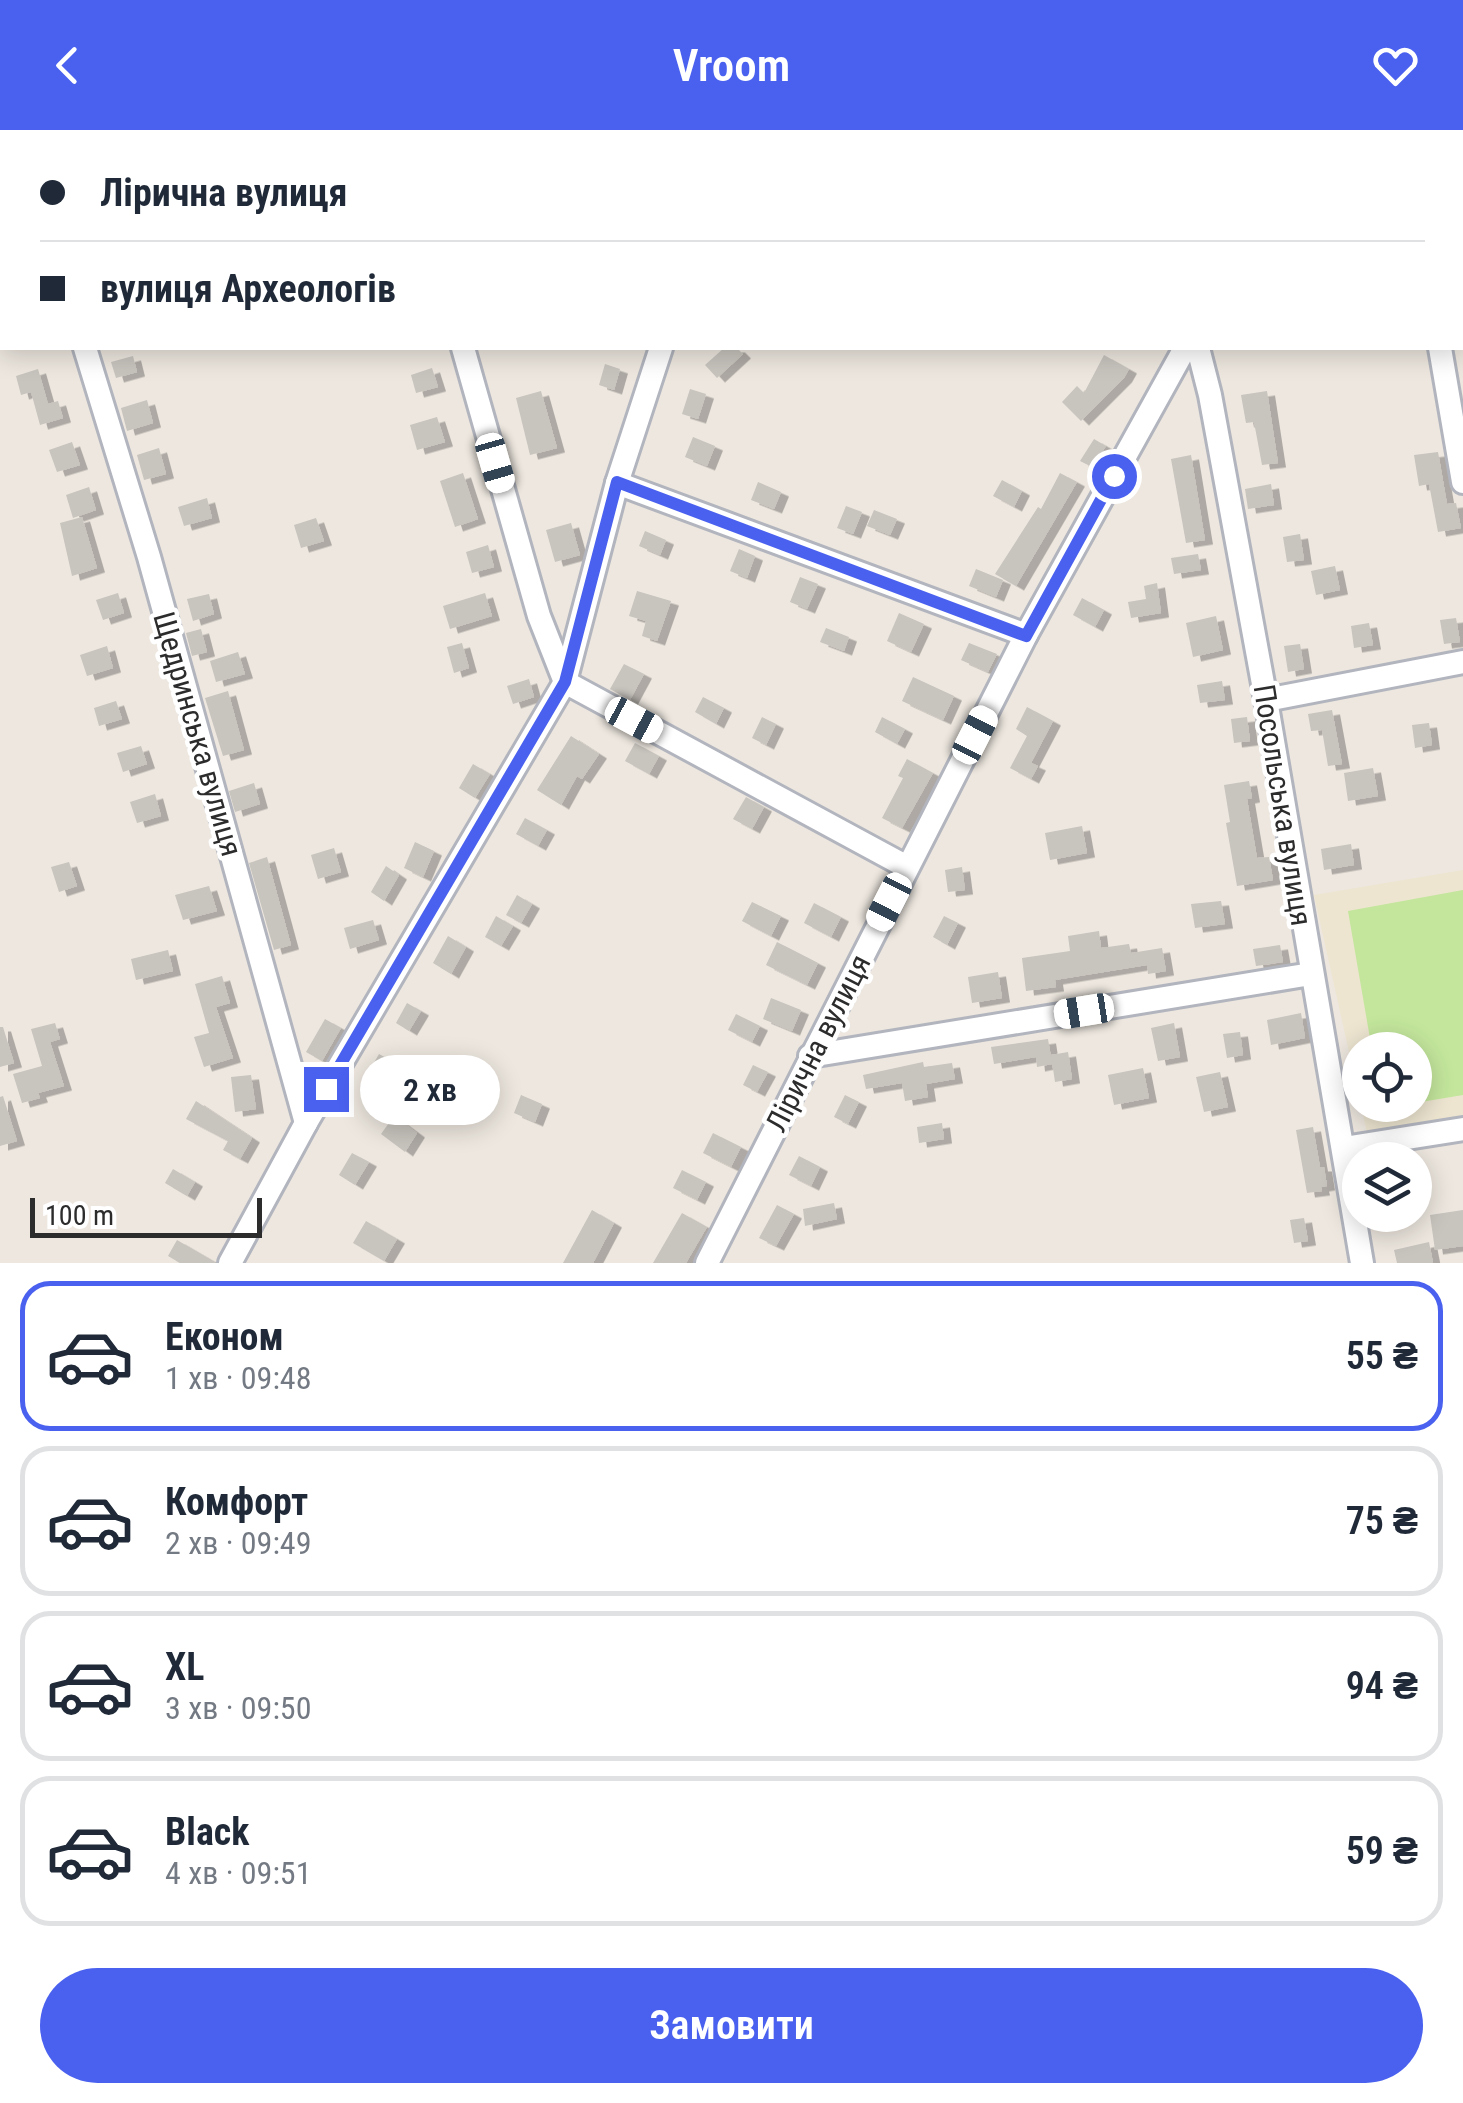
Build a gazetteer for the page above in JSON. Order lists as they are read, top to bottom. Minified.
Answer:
{"streets":{"street":["Щедринська вулиця","Посольська вулиця","Лірична вулиця"]},"scale_bar":"100 m","page":{"header":"Vroom","banner":["Лірична вулиця","вулиця Археологів"],"bubble":"2 хв","scale":"100 m","list":[{"name":"Економ","note":"1 хв · 09:48","value":"55 ₴"},{"name":"Комфорт","note":"2 хв · 09:49","value":"75 ₴"},{"name":"XL","note":"3 хв · 09:50","value":"94 ₴"},{"name":"Black","note":"4 хв · 09:51","value":"59 ₴"}],"buttons":"Замовити"}}
